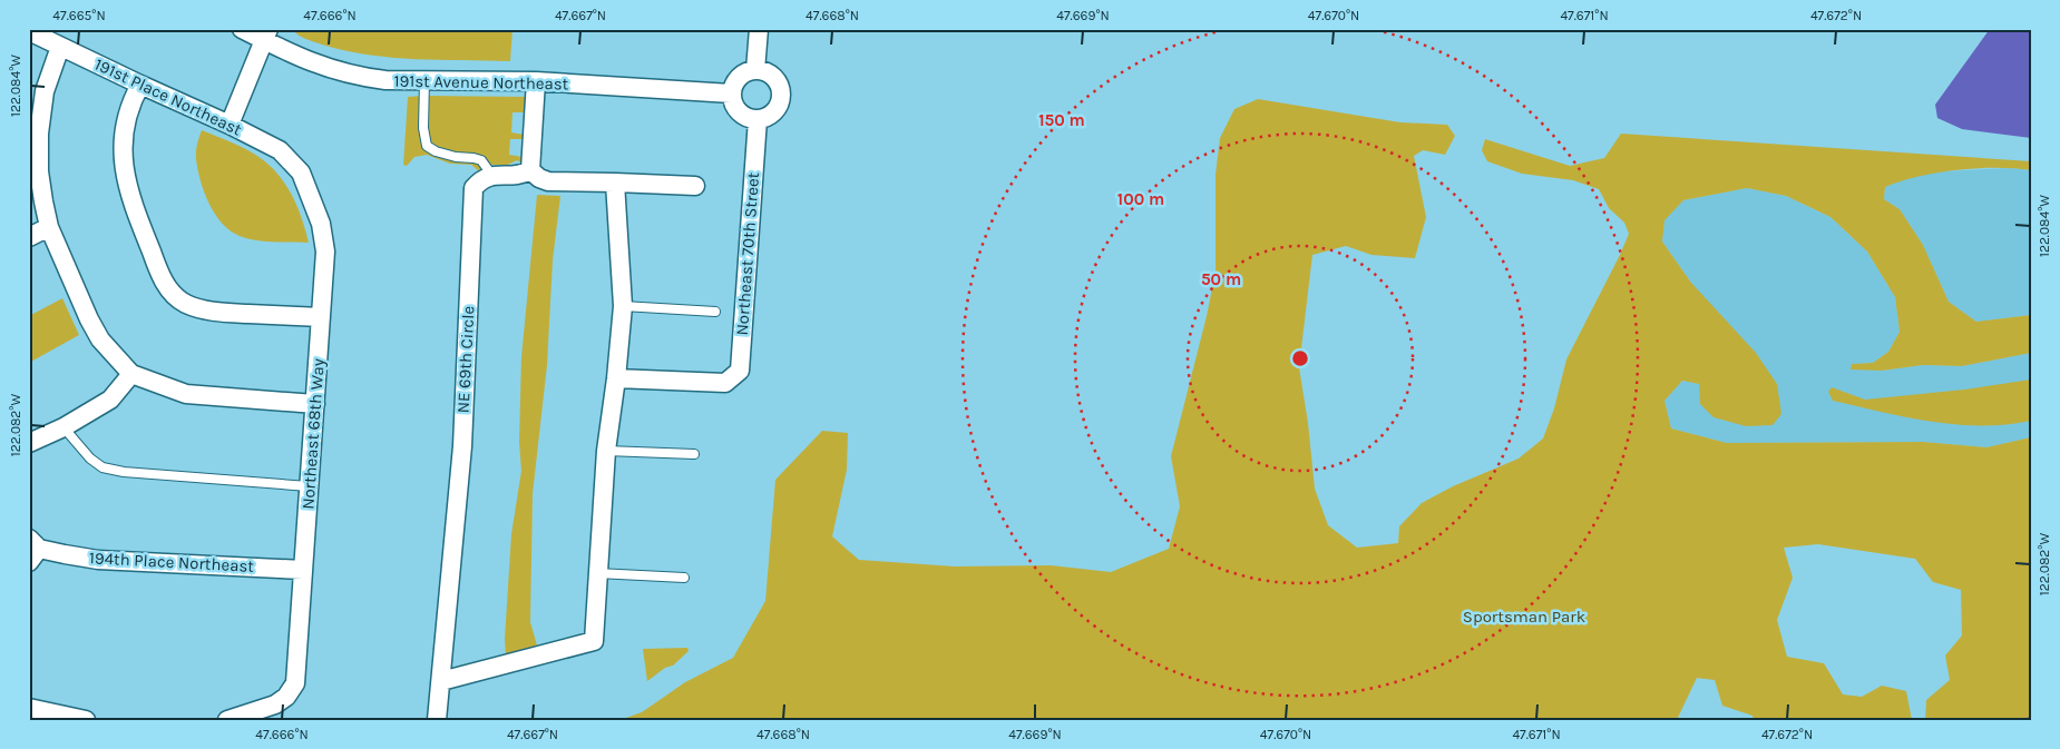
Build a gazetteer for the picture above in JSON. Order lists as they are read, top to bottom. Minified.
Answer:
{"streets":{"street":["191st Avenue Northeast","191st Place Northeast","Northeast 70th Street","NE 69th Circle","Northeast 68th Way","194th Place Northeast"]},"crossings":[["191st Avenue Northeast","Northeast 70th Street"],["191st Place Northeast","Northeast 68th Way"],["Northeast 68th Way","194th Place Northeast"]],"parks":["Sportsman Park"],"coordinates":["47.665°N","47.666°N","47.667°N","47.668°N","47.669°N","47.670°N","47.671°N","47.672°N","122.084°W","122.082°W"],"rings":["150 m","100 m","50 m"]}
